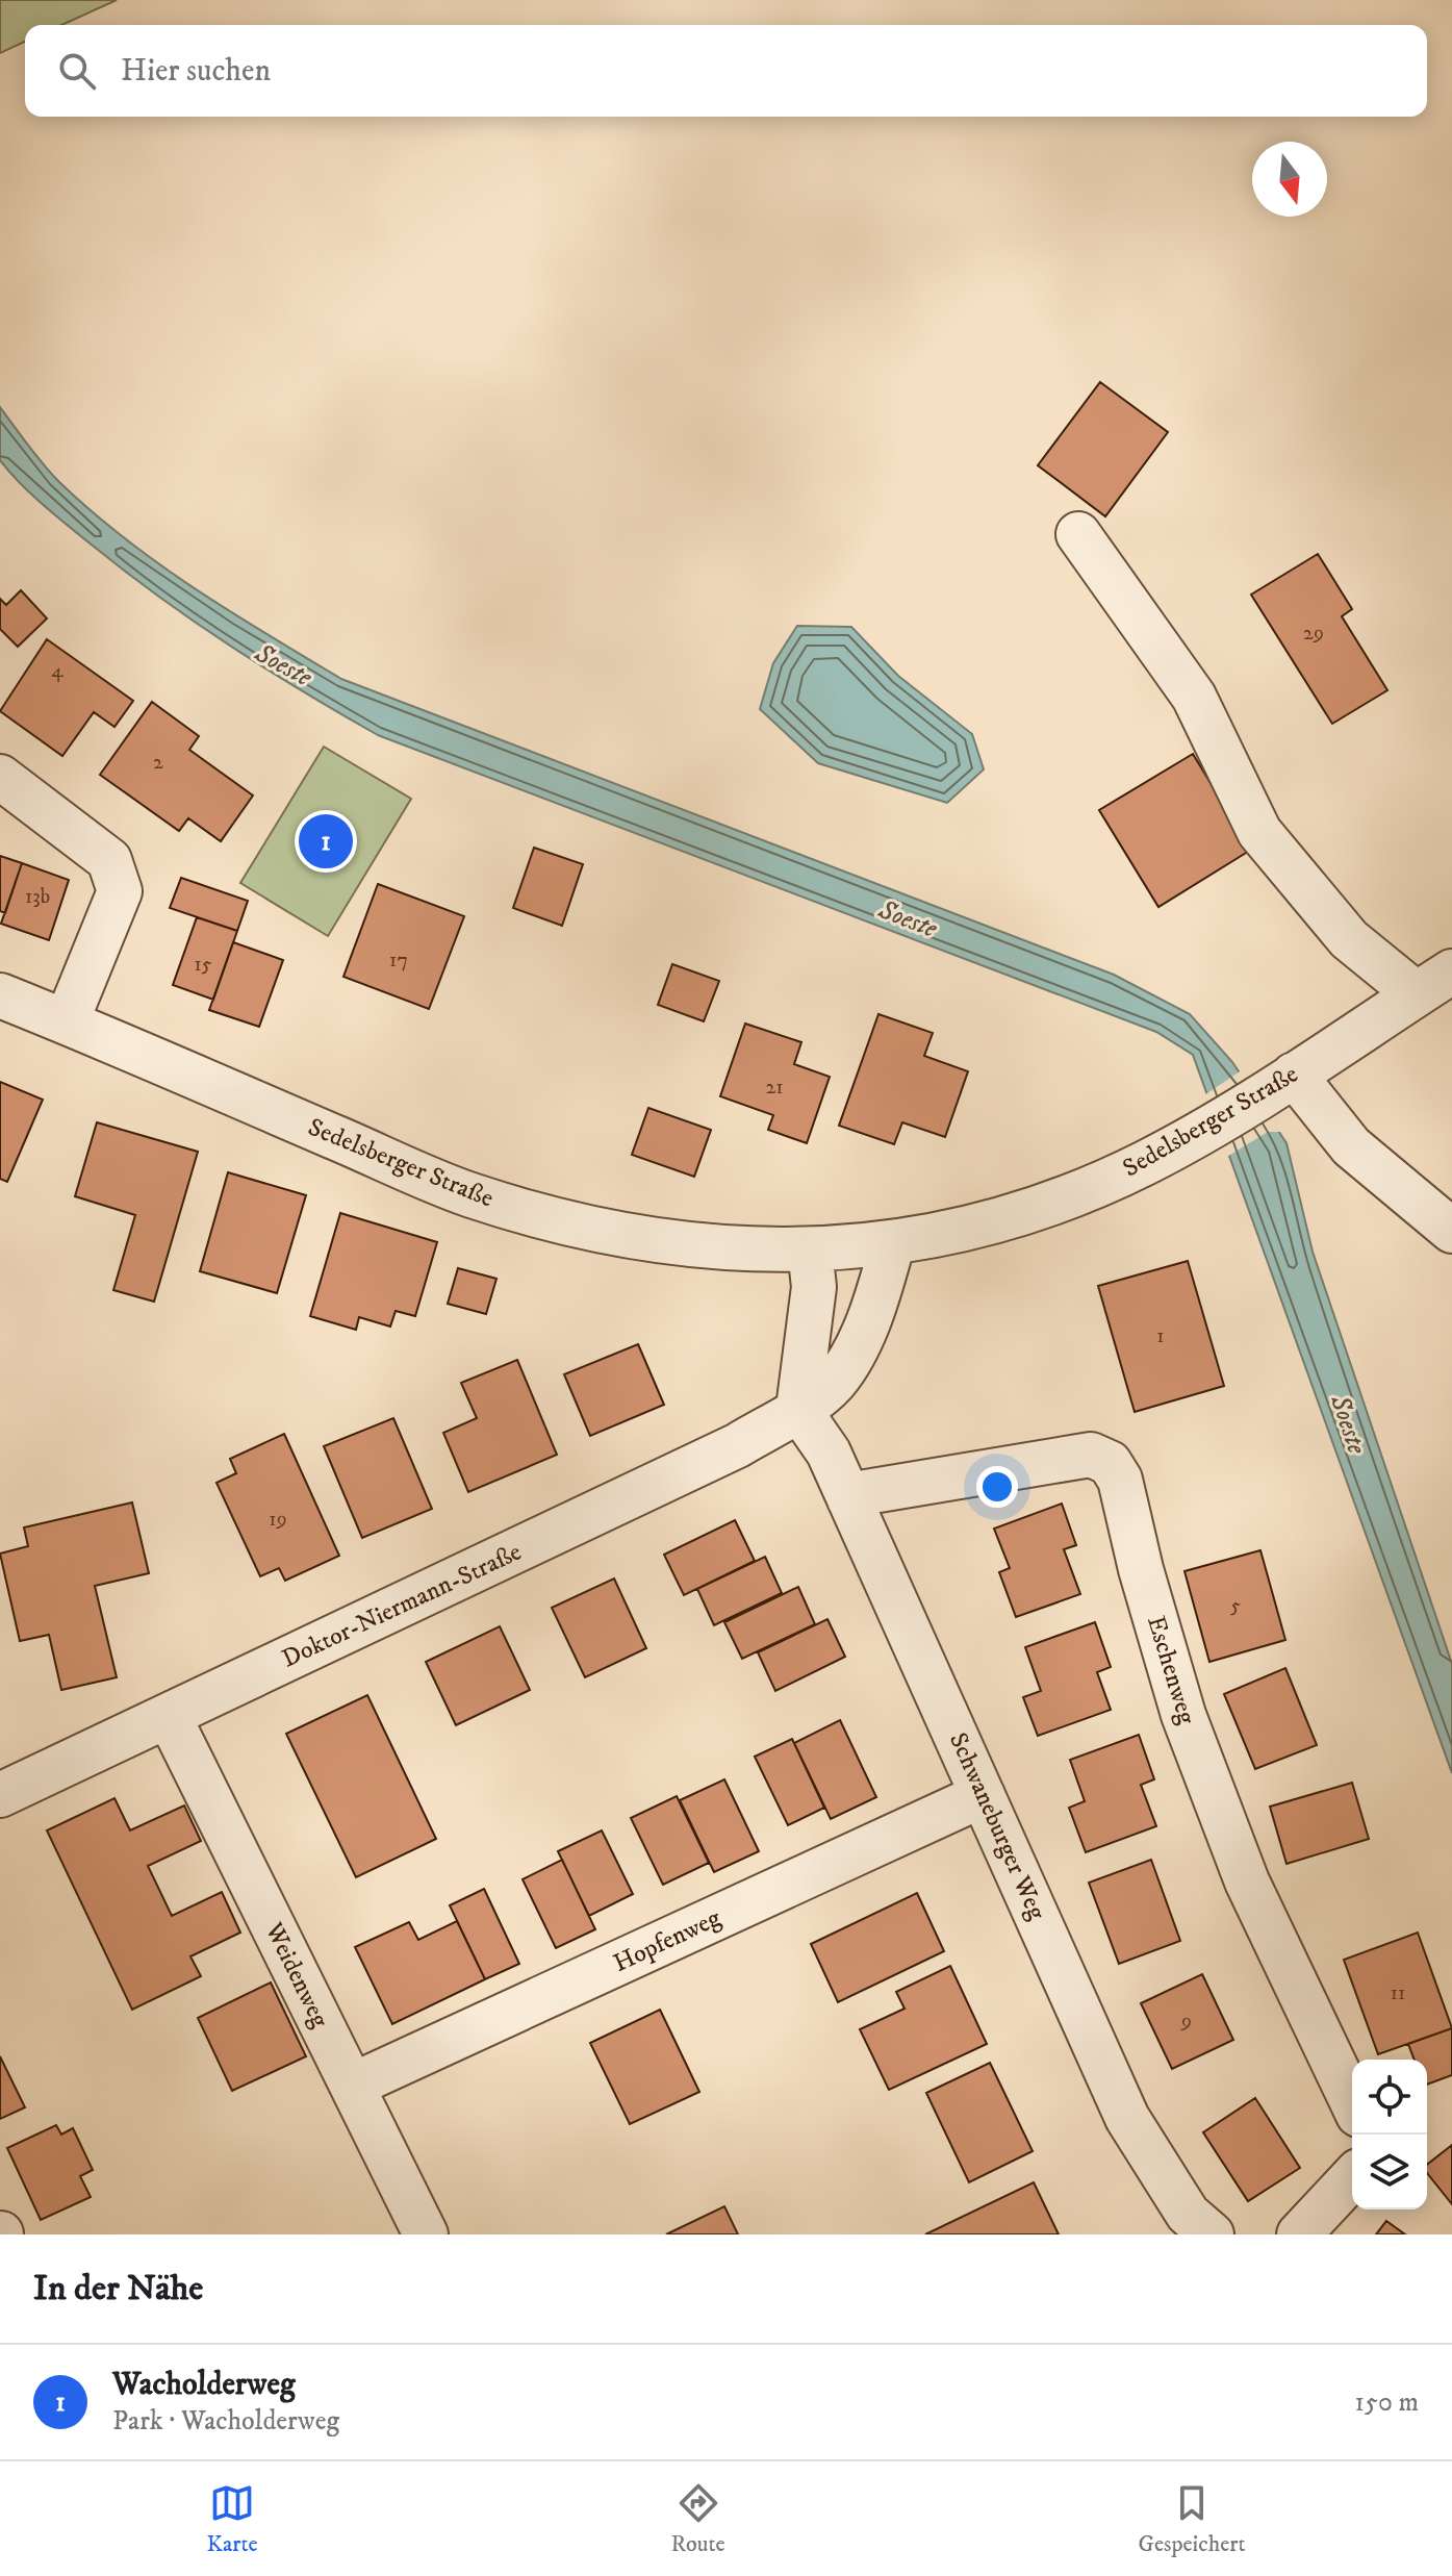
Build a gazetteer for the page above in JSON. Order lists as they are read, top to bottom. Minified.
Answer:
{"streets":{"street":["Sedelsberger Straße","Doktor-Niermann-Straße","Eschenweg","Schwaneburger Weg","Hopfenweg","Weidenweg"]},"crossings":[["Sedelsberger Straße","Doktor-Niermann-Straße"],["Doktor-Niermann-Straße","Schwaneburger Weg"],["Doktor-Niermann-Straße","Weidenweg"],["Eschenweg","Schwaneburger Weg"],["Schwaneburger Weg","Hopfenweg"],["Hopfenweg","Weidenweg"]],"water":["Soeste"],"house_numbers":["29","4","2","13b","17","15","21","1","19","5","11","9"],"north":"bottom","page":{"search":"Hier suchen","pins":"1","heading":"In der Nähe","list":[{"mark":"1","name":"Wacholderweg","note":"Park · Wacholderweg","value":"150 m"}],"nav":["Karte","Route","Gespeichert"]}}
